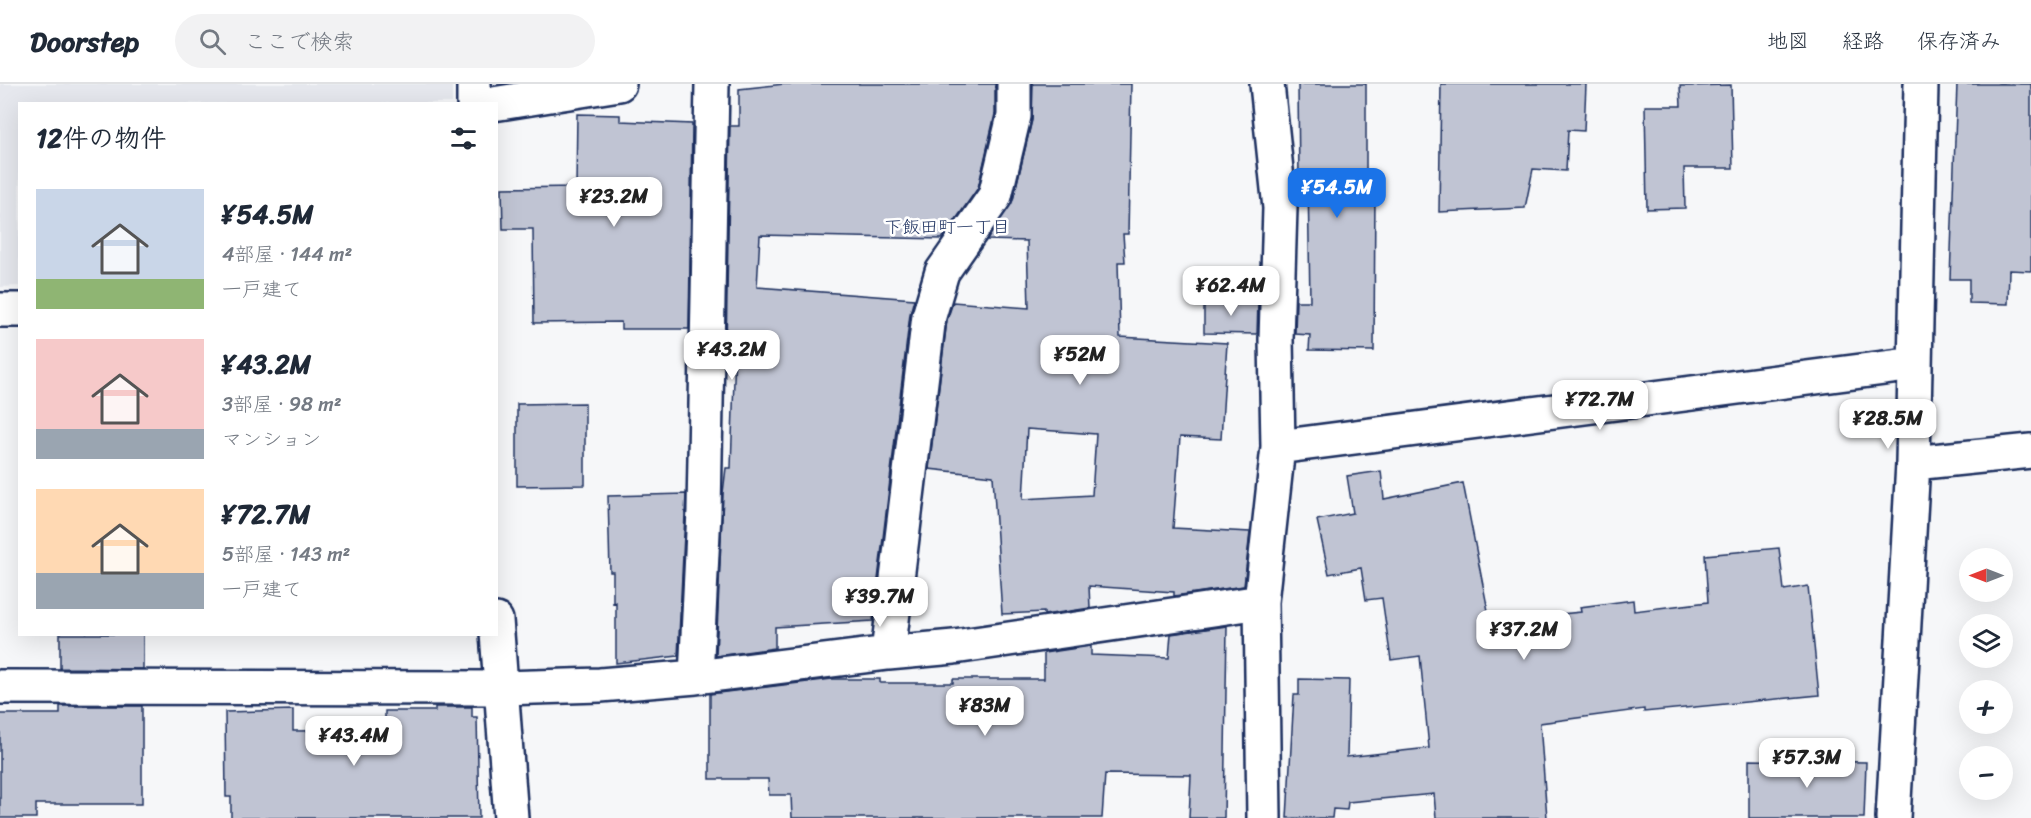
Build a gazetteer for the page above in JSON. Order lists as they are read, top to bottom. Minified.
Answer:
{"districts":["下飯田町一丁目"],"north":"left","page":{"header":"Doorstep","search":"ここで検索","nav":["地図","経路","保存済み"],"heading":"12件の物件","price":["¥54.5M","¥23.2M","¥62.4M","¥43.2M","¥52M","¥72.7M","¥28.5M","¥39.7M","¥37.2M","¥83M","¥43.4M","¥57.3M"],"list":[{"name":"¥54.5M","note":"4部屋 · 144 m² · 一戸建て"},{"name":"¥43.2M","note":"3部屋 · 98 m² · マンション"},{"name":"¥72.7M","note":"5部屋 · 143 m² · 一戸建て"}],"map_buttons":["+","−"]}}
